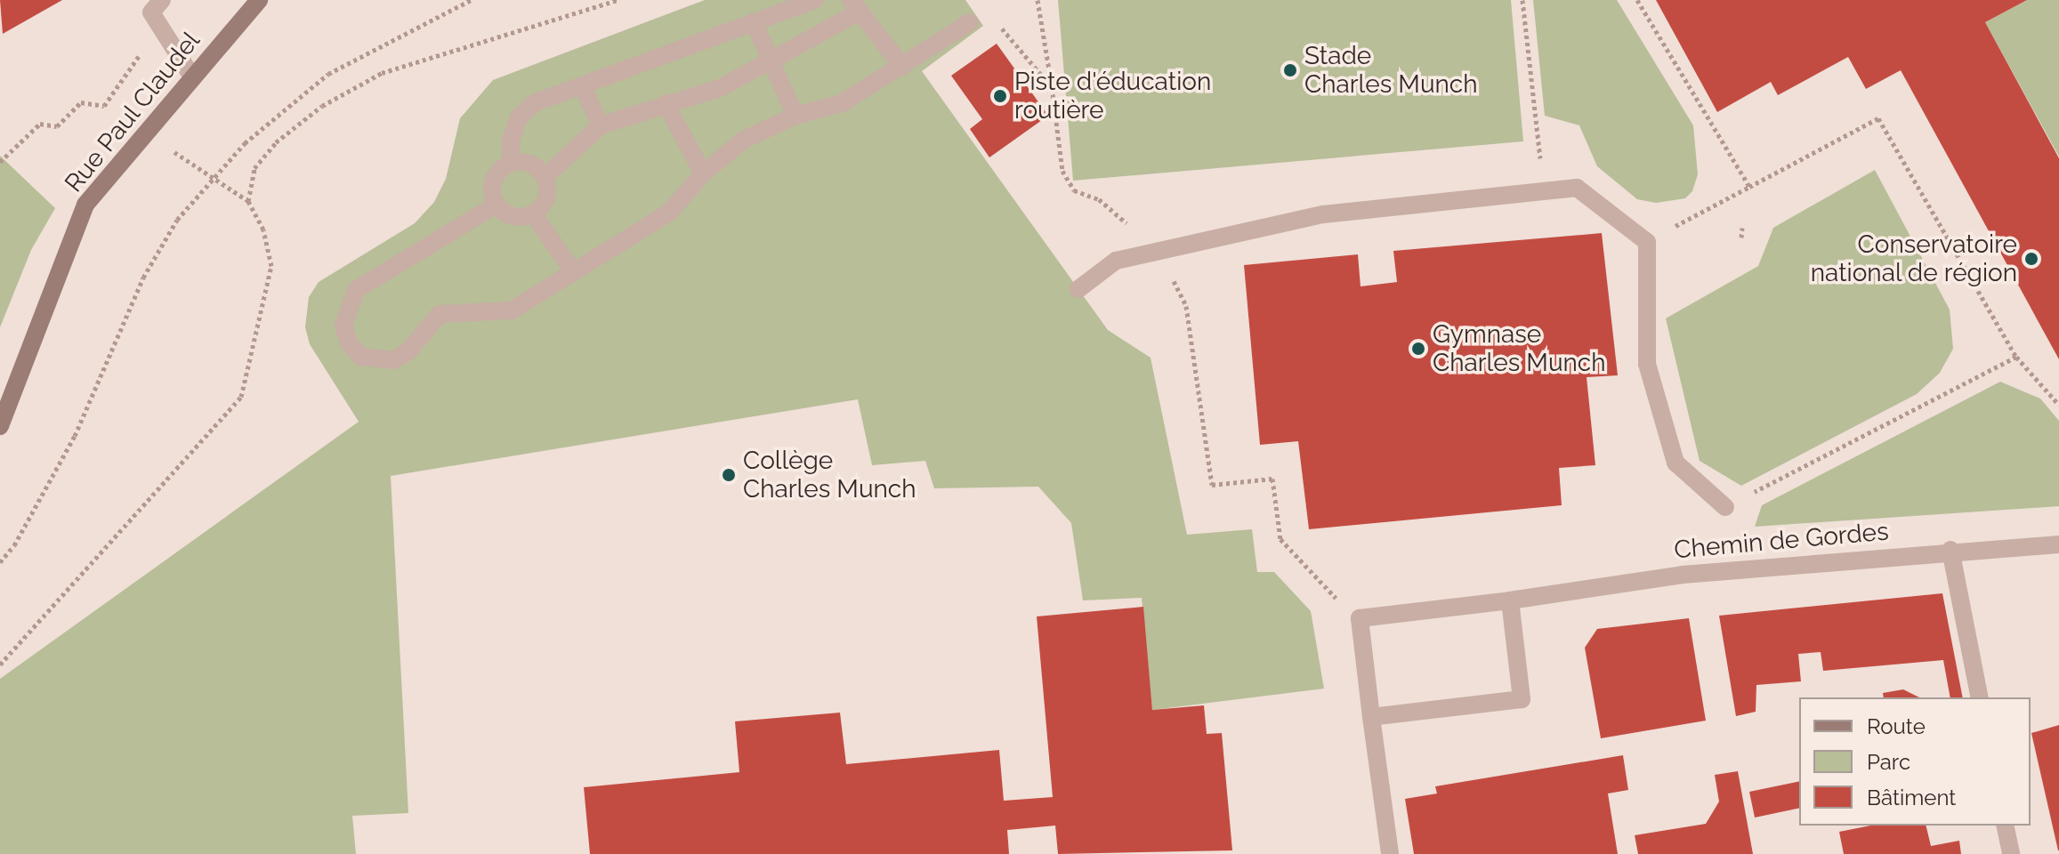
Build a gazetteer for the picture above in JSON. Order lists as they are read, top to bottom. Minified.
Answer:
{"streets":{"main road":["Rue Paul Claudel"],"street":["Chemin de Gordes"]},"places":["Stade Charles Munch","Piste d'éducation routière","Conservatoire national de région","Gymnase Charles Munch","Collège Charles Munch"],"legend":["Route","Parc","Bâtiment"]}
